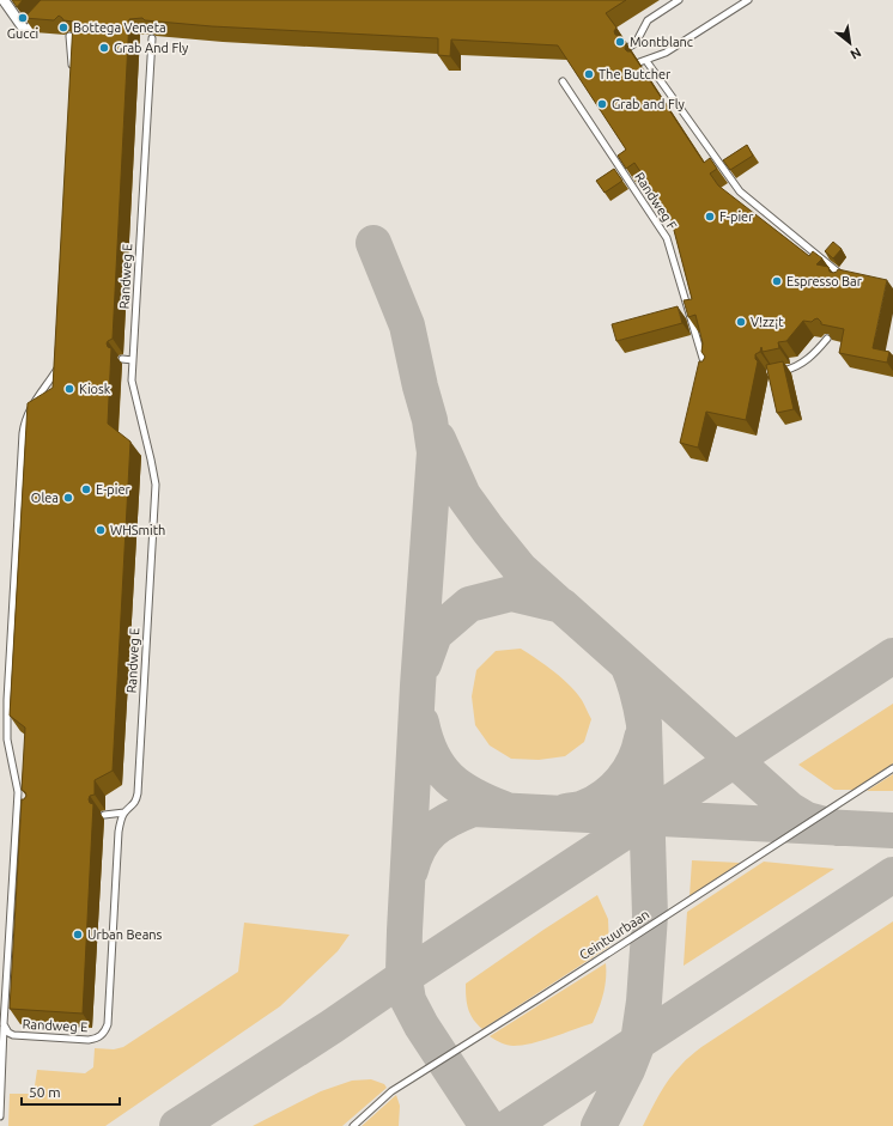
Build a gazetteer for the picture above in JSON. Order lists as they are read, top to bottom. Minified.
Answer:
{"streets":{"lane":["Randweg F","Randweg E","Ceintuurbaan"]},"places":["Gucci","Bottega Veneta","Montblanc","Grab And Fly","The Butcher","Grab and Fly","F-pier","Espresso Bar","V!zz¡t","Kiosk","E-pier","Olea","WHSmith","Urban Beans"],"scale_bar":"50 m","north":"bottom right"}
